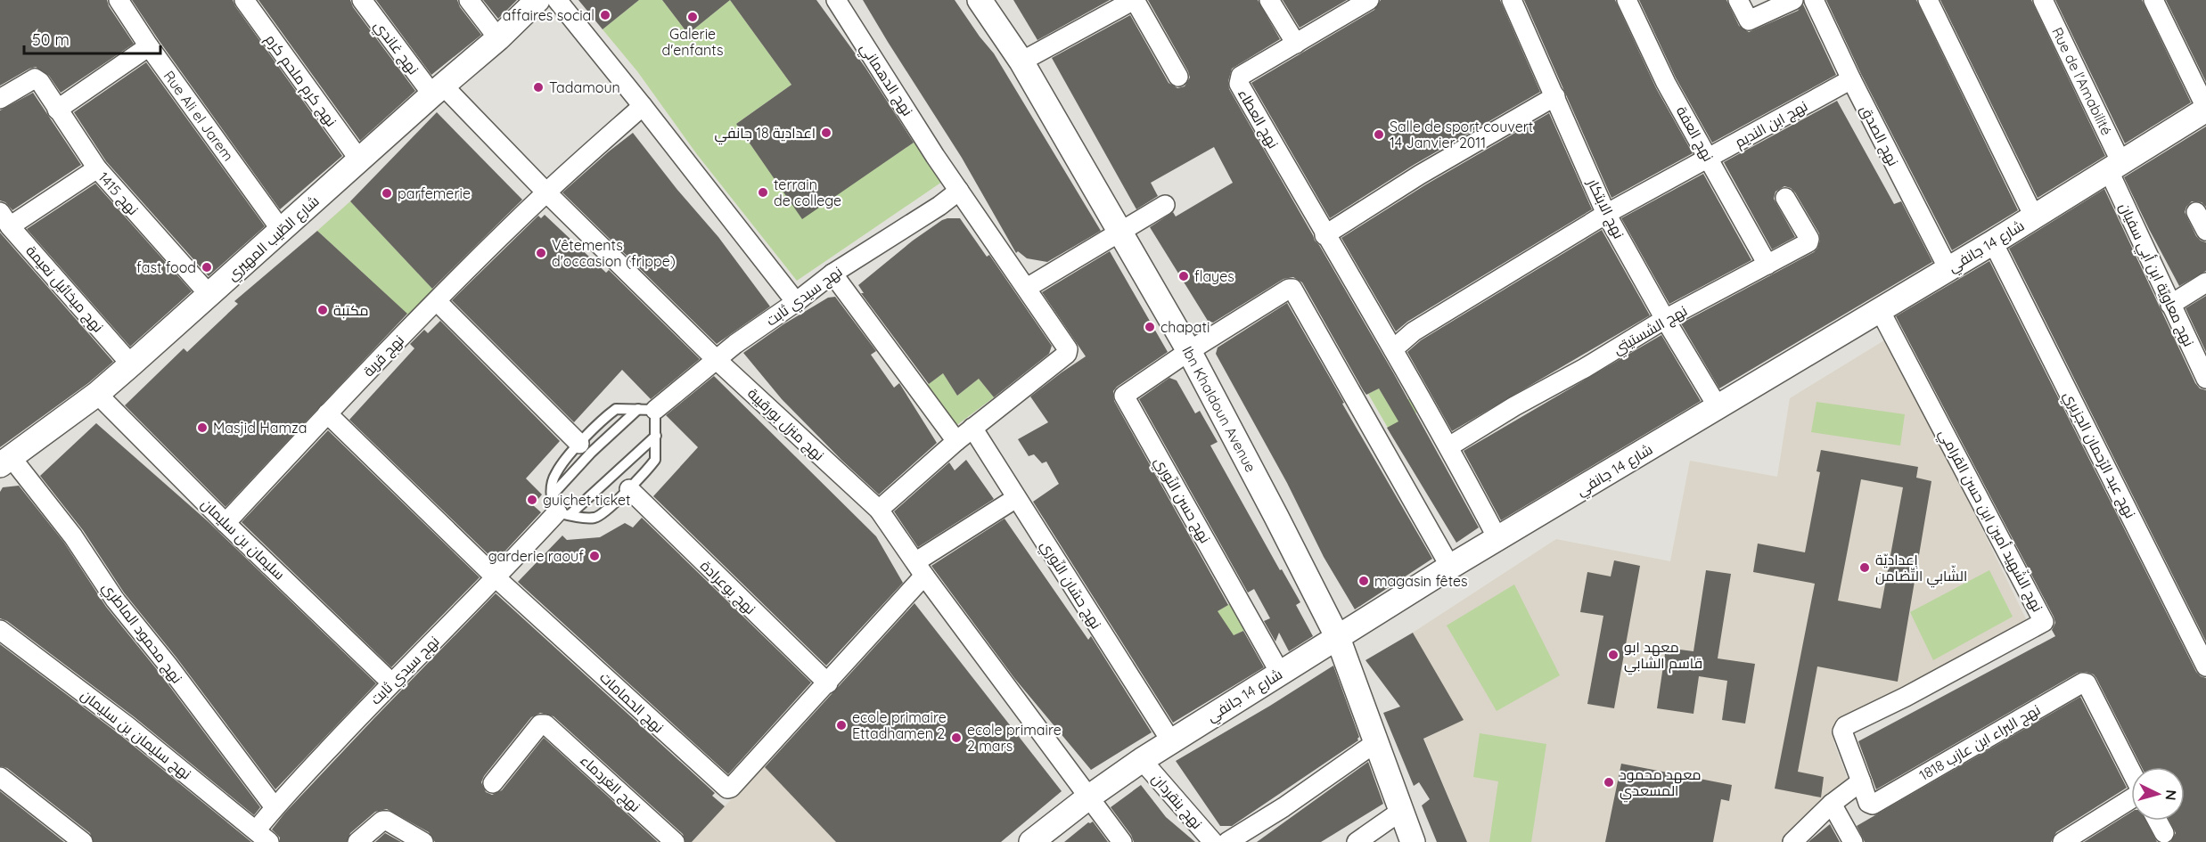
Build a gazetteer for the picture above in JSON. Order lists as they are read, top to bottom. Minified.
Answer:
{"streets":{"street":["نهج غاندي","نهج الدهماني","نهج كرم ملحم كرم","Rue de l'Amabilité","Rue Ali el Jarem","نهج العطاء","نهج ابن النديم","نهج العفة","نهج الصدق","نهج 1415","نهج الابتكار","شارع الطّيب المهيري","شارع 14 جانفي","نهج معاويّة ابن أبي سفيان","نهج ميخائيل نعيمة","نهج سيدي ثابت","نهج الشستيتي","نهج قربة","Ibn Khaldoun Avenue","نهج منزل بورقيبة","نهج عبد الرّحمان الجزيري","نهج حسن النّوري","نهج الشّهيد أمين ابن حسن القرامي","سليمان بن سليمان","نهج حسّان النّوري","نهج بوعرادة","نهج محمود الماطري","نهج الحمامات","نهج سليمان بن سليمان","نهج البراء ابن عازب 1818","نهج الغردماء","نهج بنقردان"]},"crossings":[["نهج غاندي","شارع الطّيب المهيري"],["نهج غاندي","نهج منزل بورقيبة"],["نهج الدهماني","نهج سيدي ثابت"],["نهج الدهماني","نهج حسّان النّوري"],["نهج كرم ملحم كرم","شارع الطّيب المهيري"],["Rue de l'Amabilité","شارع 14 جانفي"],["Rue de l'Amabilité","نهج معاويّة ابن أبي سفيان"],["Rue Ali el Jarem","شارع الطّيب المهيري"],["نهج العطاء","نهج ابن النديم"],["نهج العطاء","شارع 14 جانفي"],["نهج العطاء","نهج الشستيتي"],["نهج ابن النديم","نهج العفة"],["نهج ابن النديم","نهج الصدق"],["نهج ابن النديم","نهج الابتكار"],["نهج العفة","نهج الشستيتي"],["نهج الصدق","شارع 14 جانفي"],["نهج 1415","شارع الطّيب المهيري"],["نهج الابتكار","شارع 14 جانفي"],["نهج الابتكار","نهج الشستيتي"],["شارع الطّيب المهيري","نهج ميخائيل نعيمة"],["شارع الطّيب المهيري","نهج منزل بورقيبة"],["شارع الطّيب المهيري","سليمان بن سليمان"],["شارع الطّيب المهيري","نهج محمود الماطري"],["شارع 14 جانفي","نهج معاويّة ابن أبي سفيان"],["شارع 14 جانفي","Ibn Khaldoun Avenue"],["شارع 14 جانفي","نهج منزل بورقيبة"],["شارع 14 جانفي","نهج عبد الرّحمان الجزيري"],["شارع 14 جانفي","نهج حسن النّوري"],["شارع 14 جانفي","نهج الشّهيد أمين ابن حسن القرامي"],["شارع 14 جانفي","نهج حسّان النّوري"],["شارع 14 جانفي","نهج بنقردان"],["نهج سيدي ثابت","نهج منزل بورقيبة"],["نهج سيدي ثابت","سليمان بن سليمان"],["نهج سيدي ثابت","نهج محمود الماطري"],["نهج سيدي ثابت","نهج الحمامات"],["نهج سيدي ثابت","نهج سليمان بن سليمان"],["نهج قربة","نهج منزل بورقيبة"],["نهج قربة","سليمان بن سليمان"],["نهج قربة","نهج الحمامات"],["Ibn Khaldoun Avenue","نهج حسن النّوري"],["نهج منزل بورقيبة","نهج الحمامات"],["نهج الشّهيد أمين ابن حسن القرامي","نهج البراء ابن عازب 1818"],["نهج حسّان النّوري","نهج الحمامات"],["نهج بوعرادة","نهج الحمامات"]],"places":["affaires social","Galerie d'enfants","Tadamoun","اعدادية 18 جانفي","Salle de sport couvert 14 Janvier 2011","terrain de college","parfemerie","Vêtements d'occasion (frippe)","fast food","flayes","مكتبة","chapati","Masjid Hamza","guichet ticket","garderie raouf","إعداديّة الشّابي التّضامن","magasin fêtes","معهد ابو قاسم الشابي","ecole primaire Ettadhamen 2","ecole primaire 2 mars","معهد محمود المسعدي"],"scale_bar":"50 m","north":"right"}
